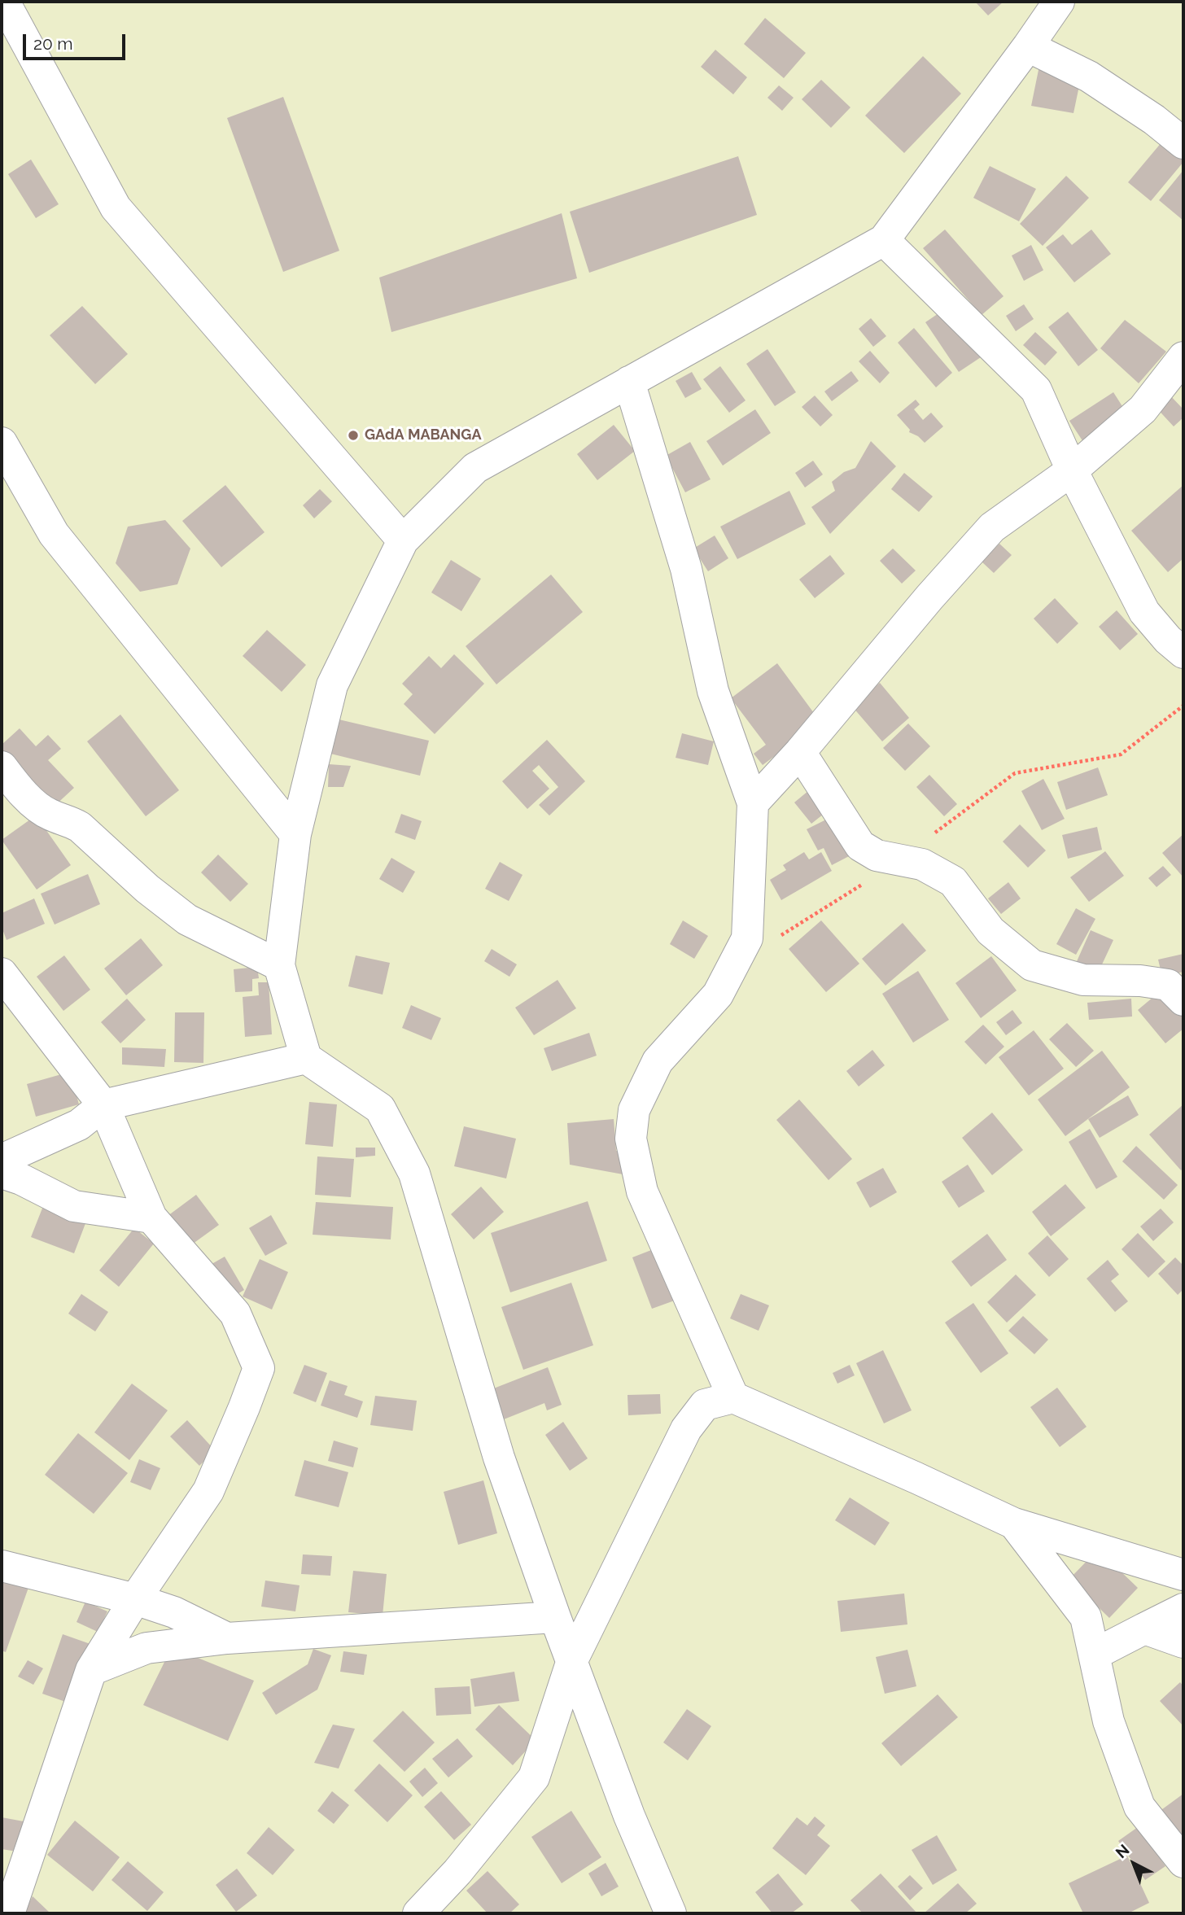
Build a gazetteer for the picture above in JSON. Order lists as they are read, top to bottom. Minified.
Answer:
{"places":["GAdA MABANGA"],"scale_bar":"20 m","north":"top left"}
